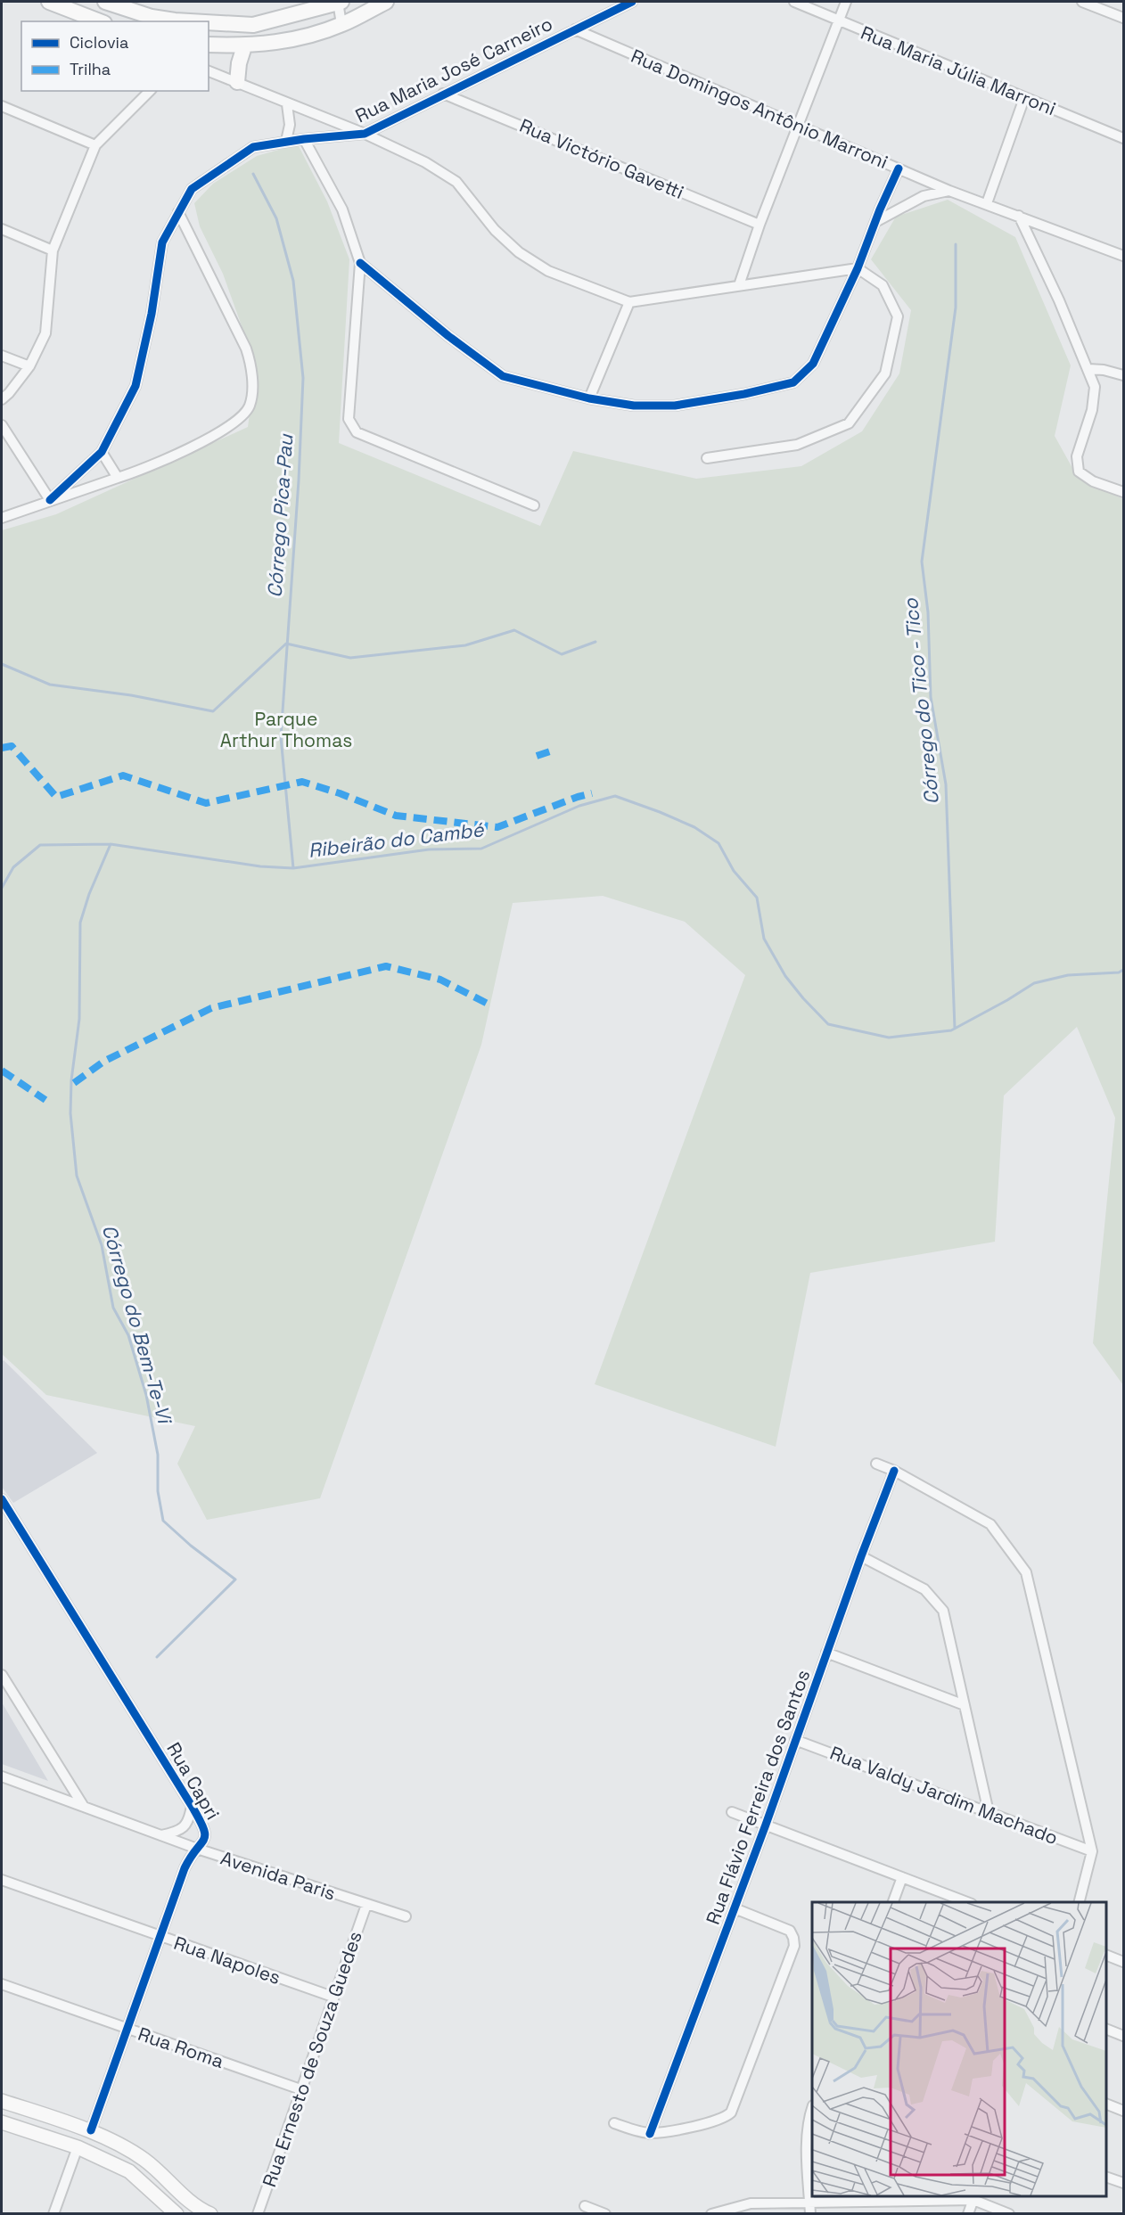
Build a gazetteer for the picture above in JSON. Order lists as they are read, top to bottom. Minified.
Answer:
{"streets":{"street":["Rua Maria José Carneiro","Rua Maria Júlia Marroni","Rua Domingos Antônio Marroni","Rua Victório Gavetti","Rua Capri","Rua Valdy Jardim Machado","Rua Flávio Ferreira dos Santos","Avenida Paris","Rua Napoles","Rua Roma","Rua Ernesto de Souza Guedes"]},"crossings":[["Rua Maria José Carneiro","Rua Domingos Antônio Marroni"],["Rua Maria José Carneiro","Rua Victório Gavetti"],["Rua Capri","Avenida Paris"],["Rua Capri","Rua Napoles"],["Rua Capri","Rua Roma"],["Rua Valdy Jardim Machado","Rua Flávio Ferreira dos Santos"],["Avenida Paris","Rua Ernesto de Souza Guedes"],["Rua Napoles","Rua Ernesto de Souza Guedes"],["Rua Roma","Rua Ernesto de Souza Guedes"]],"water":["Córrego Pica-Pau","Córrego do Tico - Tico","Ribeirão do Cambé","Córrego do Bem-Te-Vi"],"parks":["Parque Arthur Thomas"],"legend":["Ciclovia","Trilha"]}
